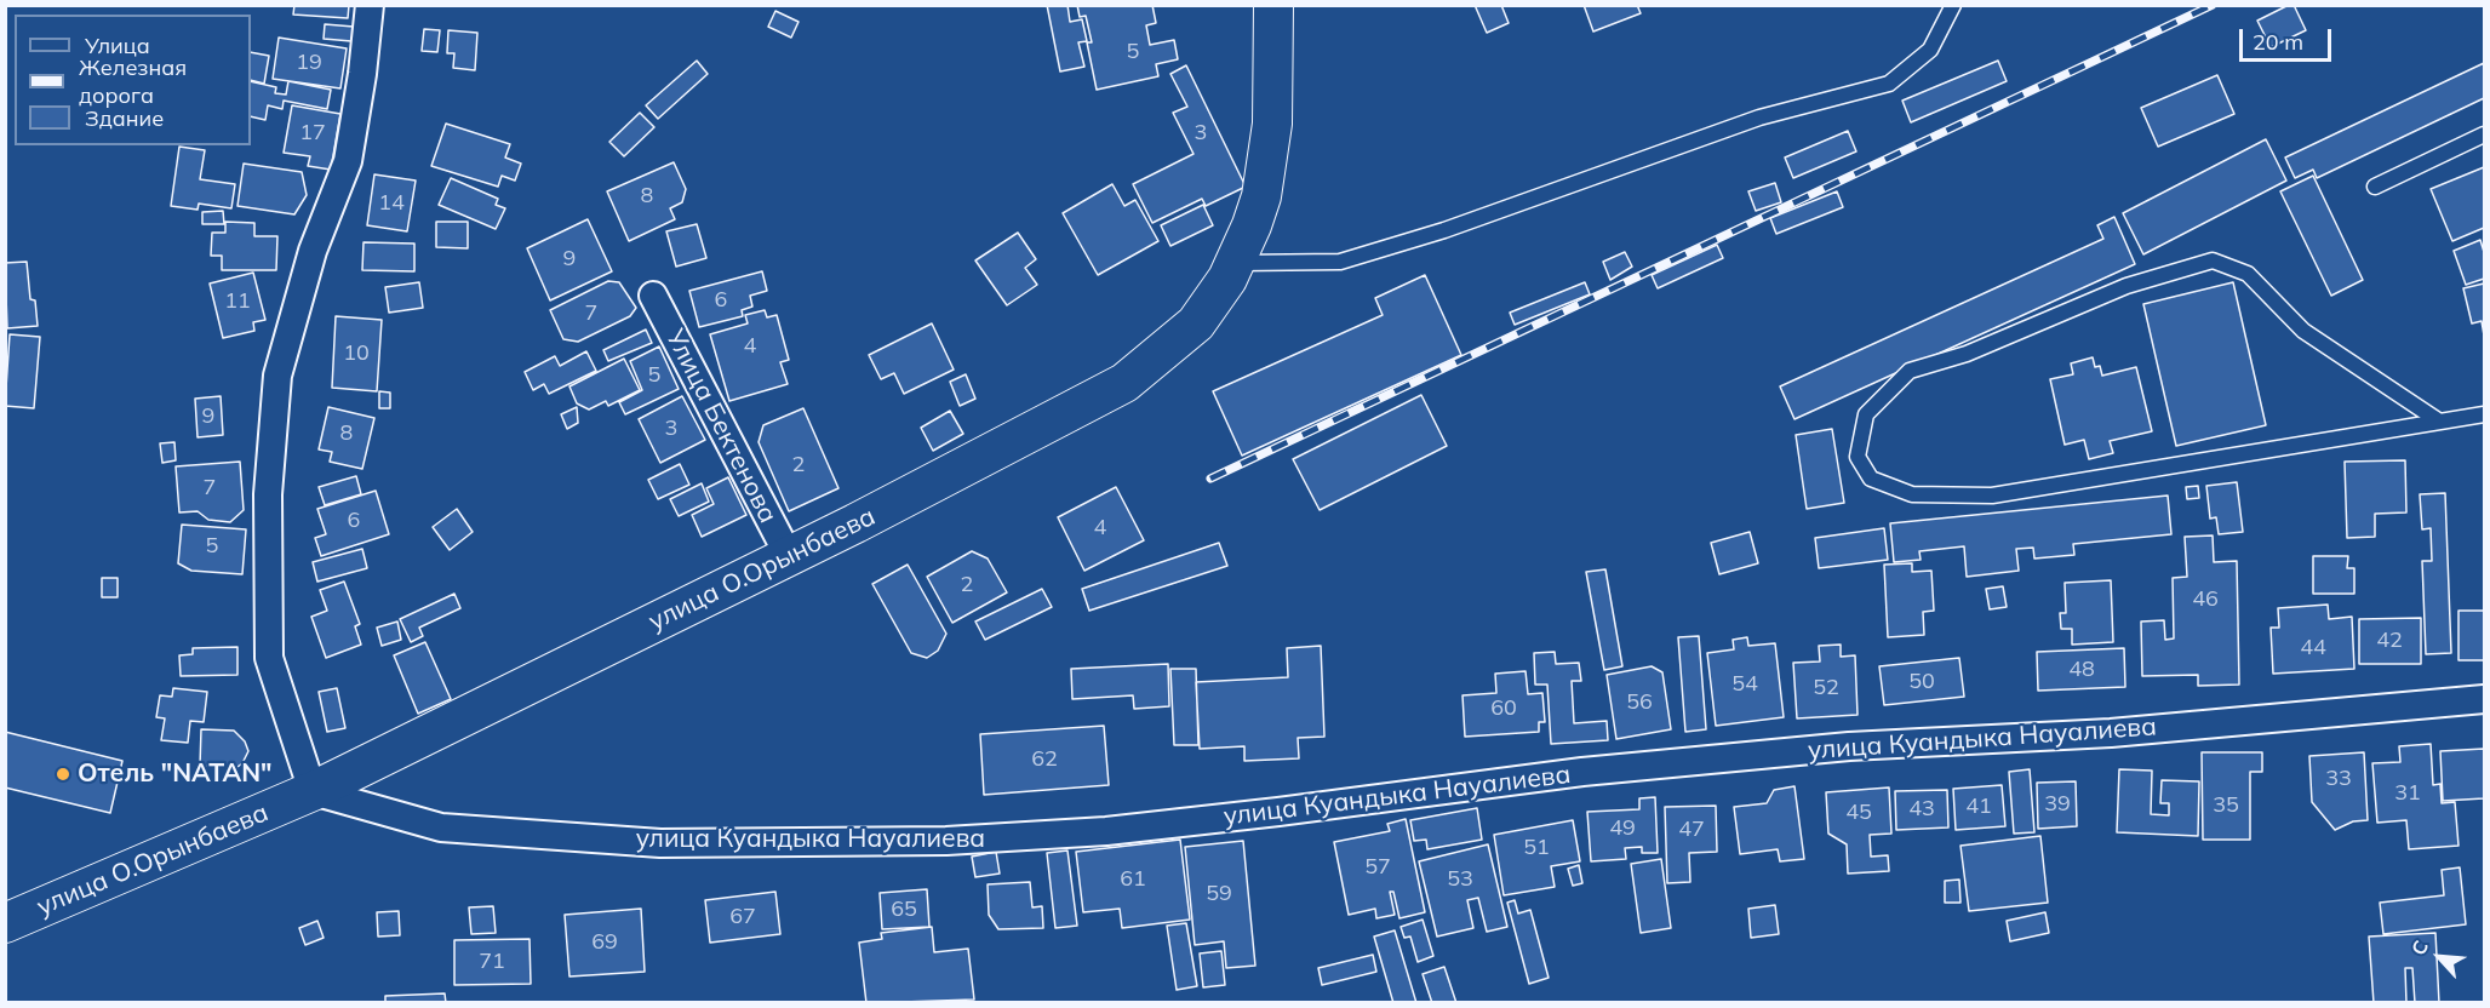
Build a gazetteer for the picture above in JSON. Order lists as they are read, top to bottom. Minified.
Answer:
{"streets":{"street":["Улица Бектенова","улица О.Орынбаева","улица Куандыка Науалиева"]},"crossings":[["Улица Бектенова","улица О.Орынбаева"],["улица О.Орынбаева","улица Куандыка Науалиева"]],"places":["Отель \"NATAN\""],"house_numbers":["5","19","17","3","8","14","9","6","11","7","4","10","5","9","3","8","2","7","6","4","5","2","46","42","44","48","50","54","52","56","60","62","33","31","39","35","41","43","45","49","47","51","57","61","53","59","65","67","69","71"],"legend":["Улица","Железная дорога","Здание"],"scale_bar":"20 m","north":"top left"}
